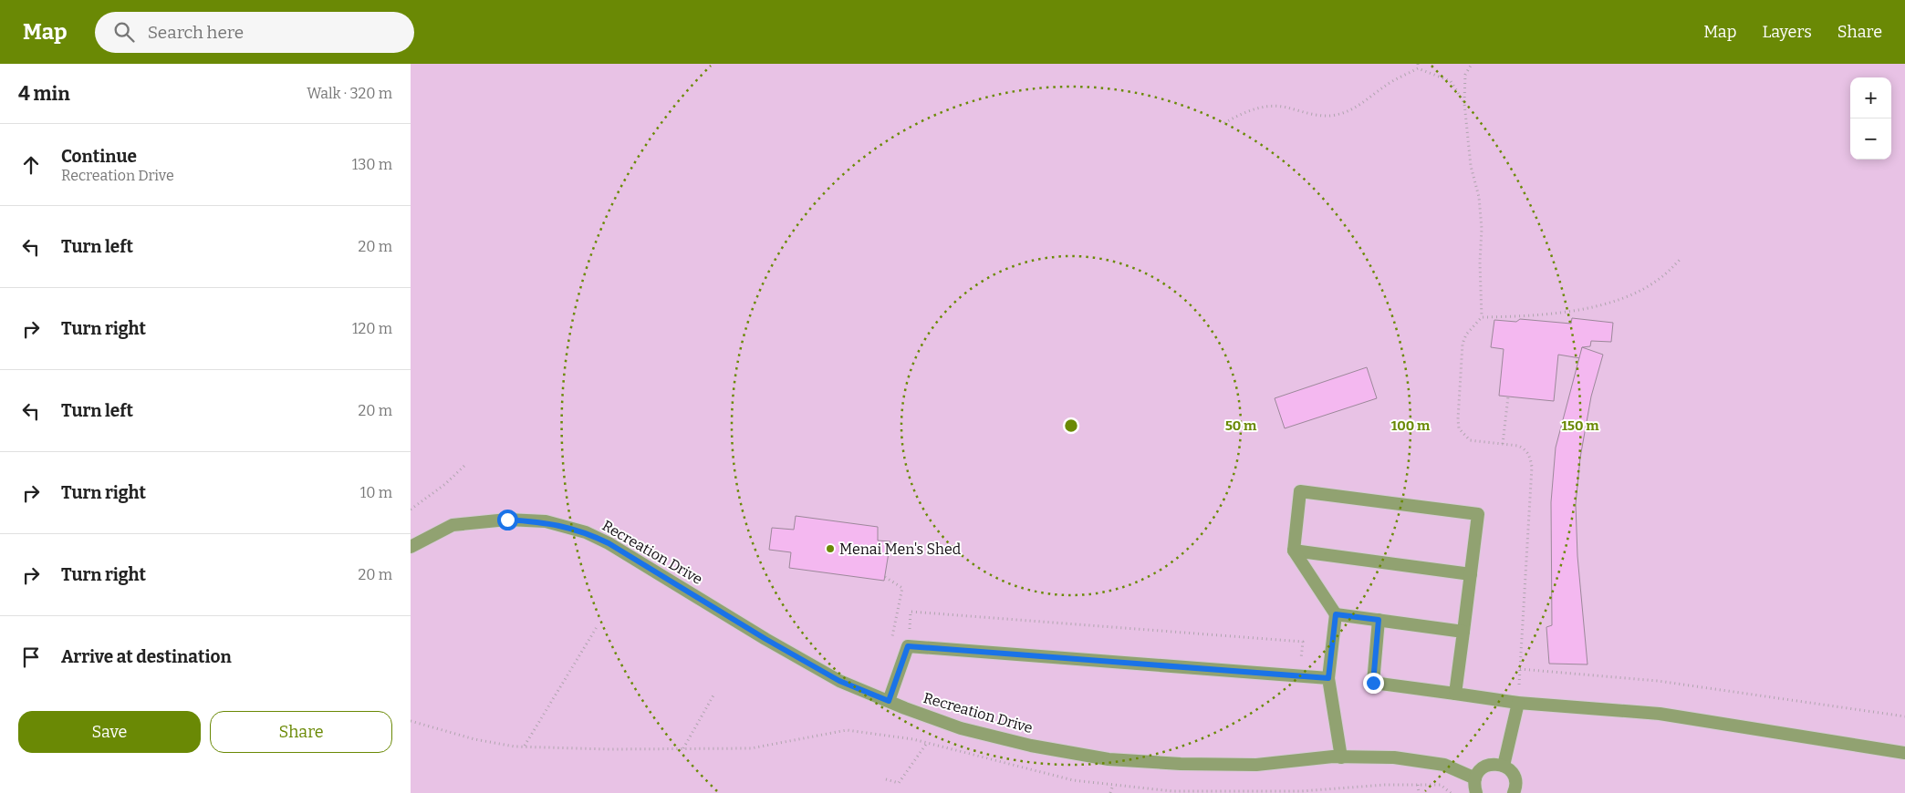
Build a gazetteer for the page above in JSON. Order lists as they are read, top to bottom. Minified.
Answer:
{"streets":{"street":["Recreation Drive"]},"places":["Menai Men's Shed"],"page":{"header":"Map","search":"Search here","nav":["Map","Layers","Share"],"heading":["4 min","Walk · 320 m"],"map_buttons":["+","−"],"list":[["Continue","Recreation Drive","130 m"],["Turn left","20 m"],["Turn right","120 m"],["Turn left","20 m"],["Turn right","10 m"],["Turn right","20 m"],"Arrive at destination"],"buttons":["Save","Share"]},"rings":["50 m","100 m","150 m"]}
